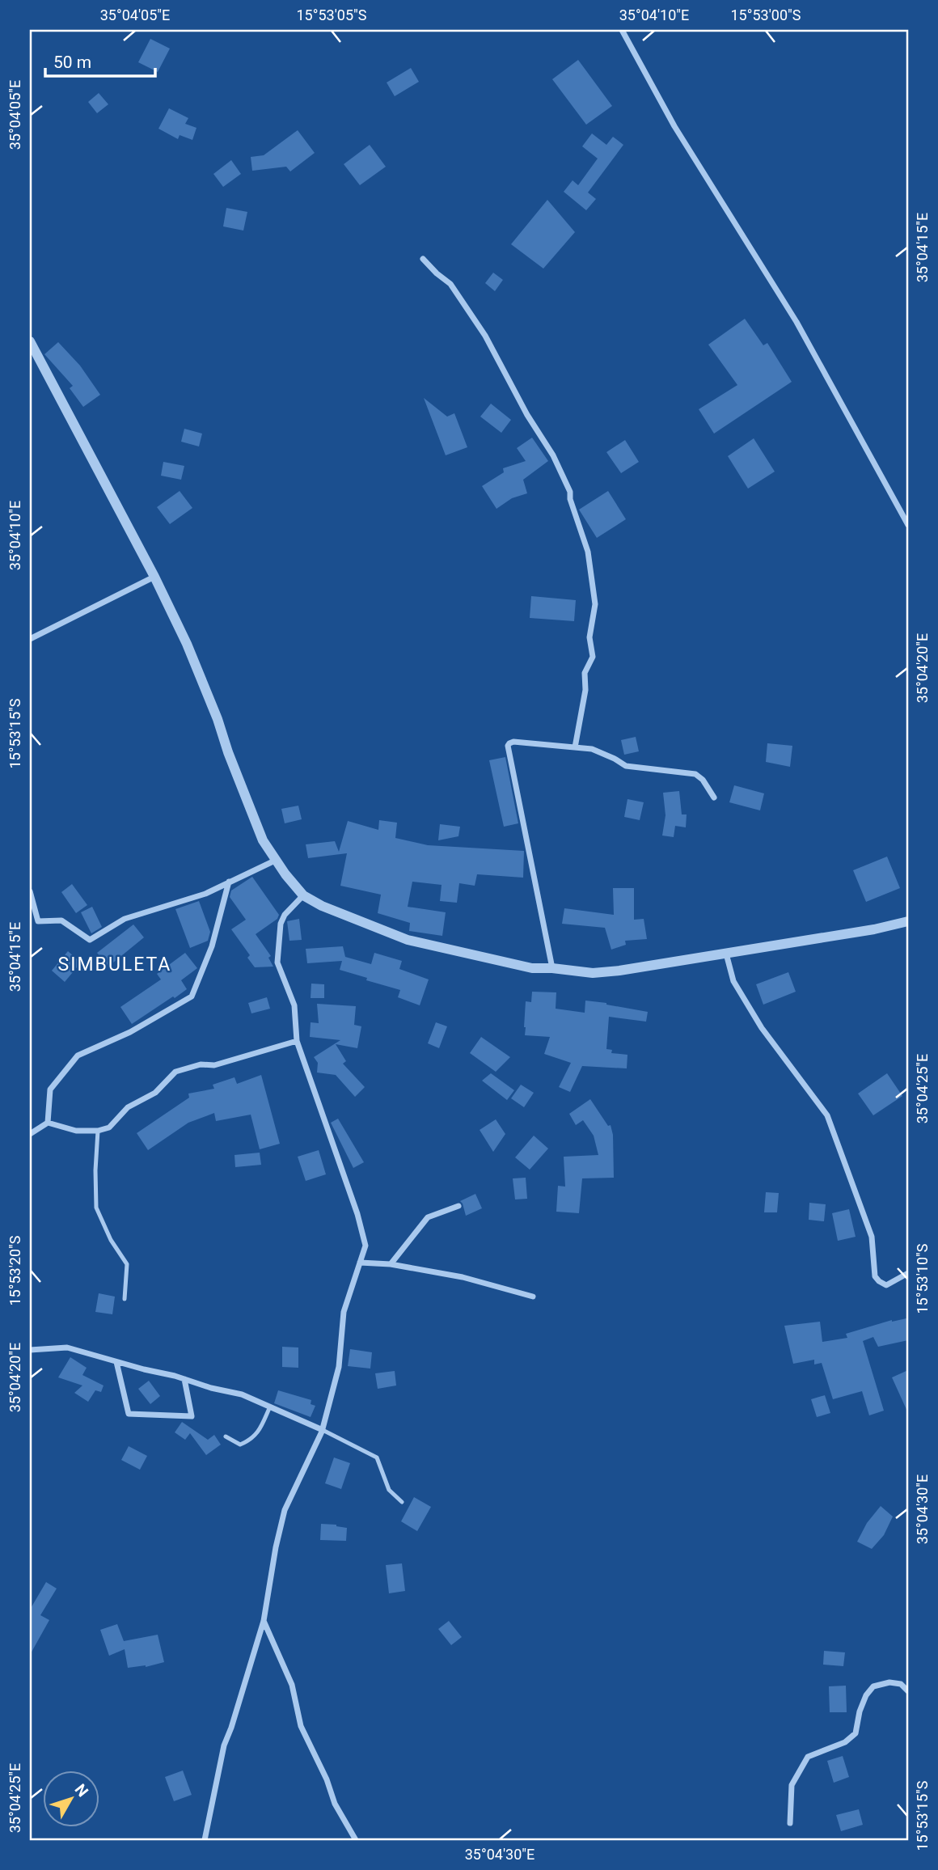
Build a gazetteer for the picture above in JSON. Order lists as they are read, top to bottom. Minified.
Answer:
{"districts":["SIMBULETA"],"scale_bar":"50 m","north":"top right","coordinates":["35°04'05\"E","15°53'05\"S","35°04'10\"E","15°53'00\"S","35°04'15\"E","35°04'20\"E","15°53'15\"S","35°04'25\"E","15°53'20\"S","15°53'10\"S","35°04'30\"E"]}
